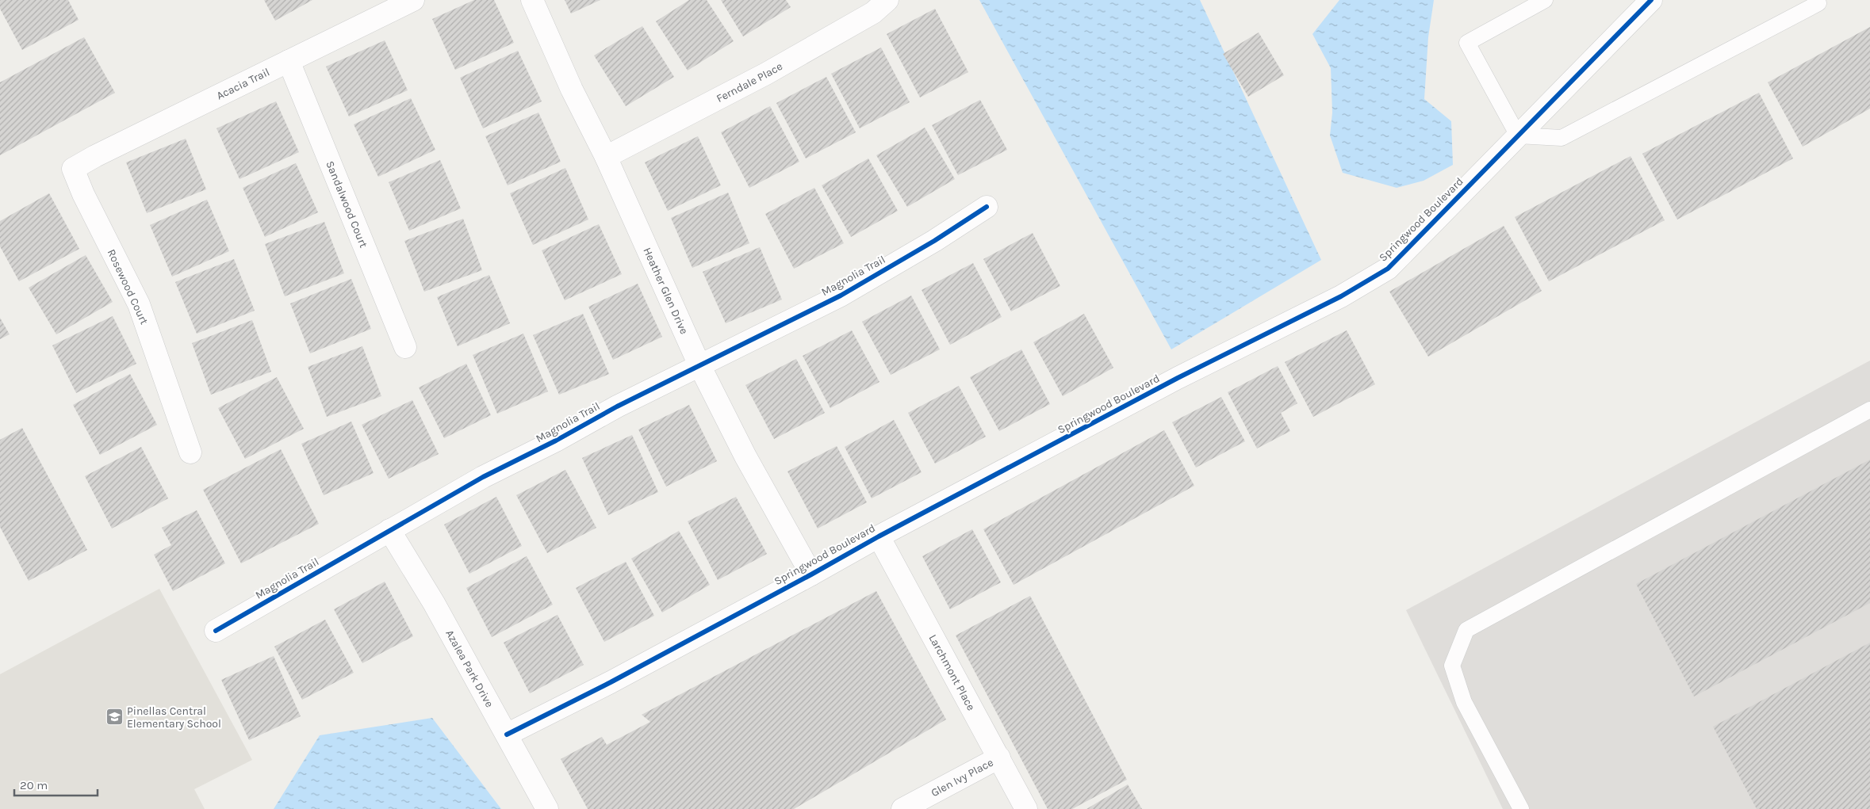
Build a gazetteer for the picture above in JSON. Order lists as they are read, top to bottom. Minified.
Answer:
{"streets":{"street":["Ferndale Place","Acacia Trail","Sandalwood Court","Springwood Boulevard","Magnolia Trail","Rosewood Court","Heather Glen Drive","Azalea Park Drive","Larchmont Place","Glen Ivy Place"]},"crossings":[["Ferndale Place","Heather Glen Drive"],["Acacia Trail","Sandalwood Court"],["Acacia Trail","Rosewood Court"],["Springwood Boulevard","Heather Glen Drive"],["Springwood Boulevard","Azalea Park Drive"],["Springwood Boulevard","Larchmont Place"],["Magnolia Trail","Heather Glen Drive"],["Magnolia Trail","Azalea Park Drive"],["Larchmont Place","Glen Ivy Place"]],"places":{"school or university":["Pinellas Central Elementary School"]},"scale_bar":"20 m"}
